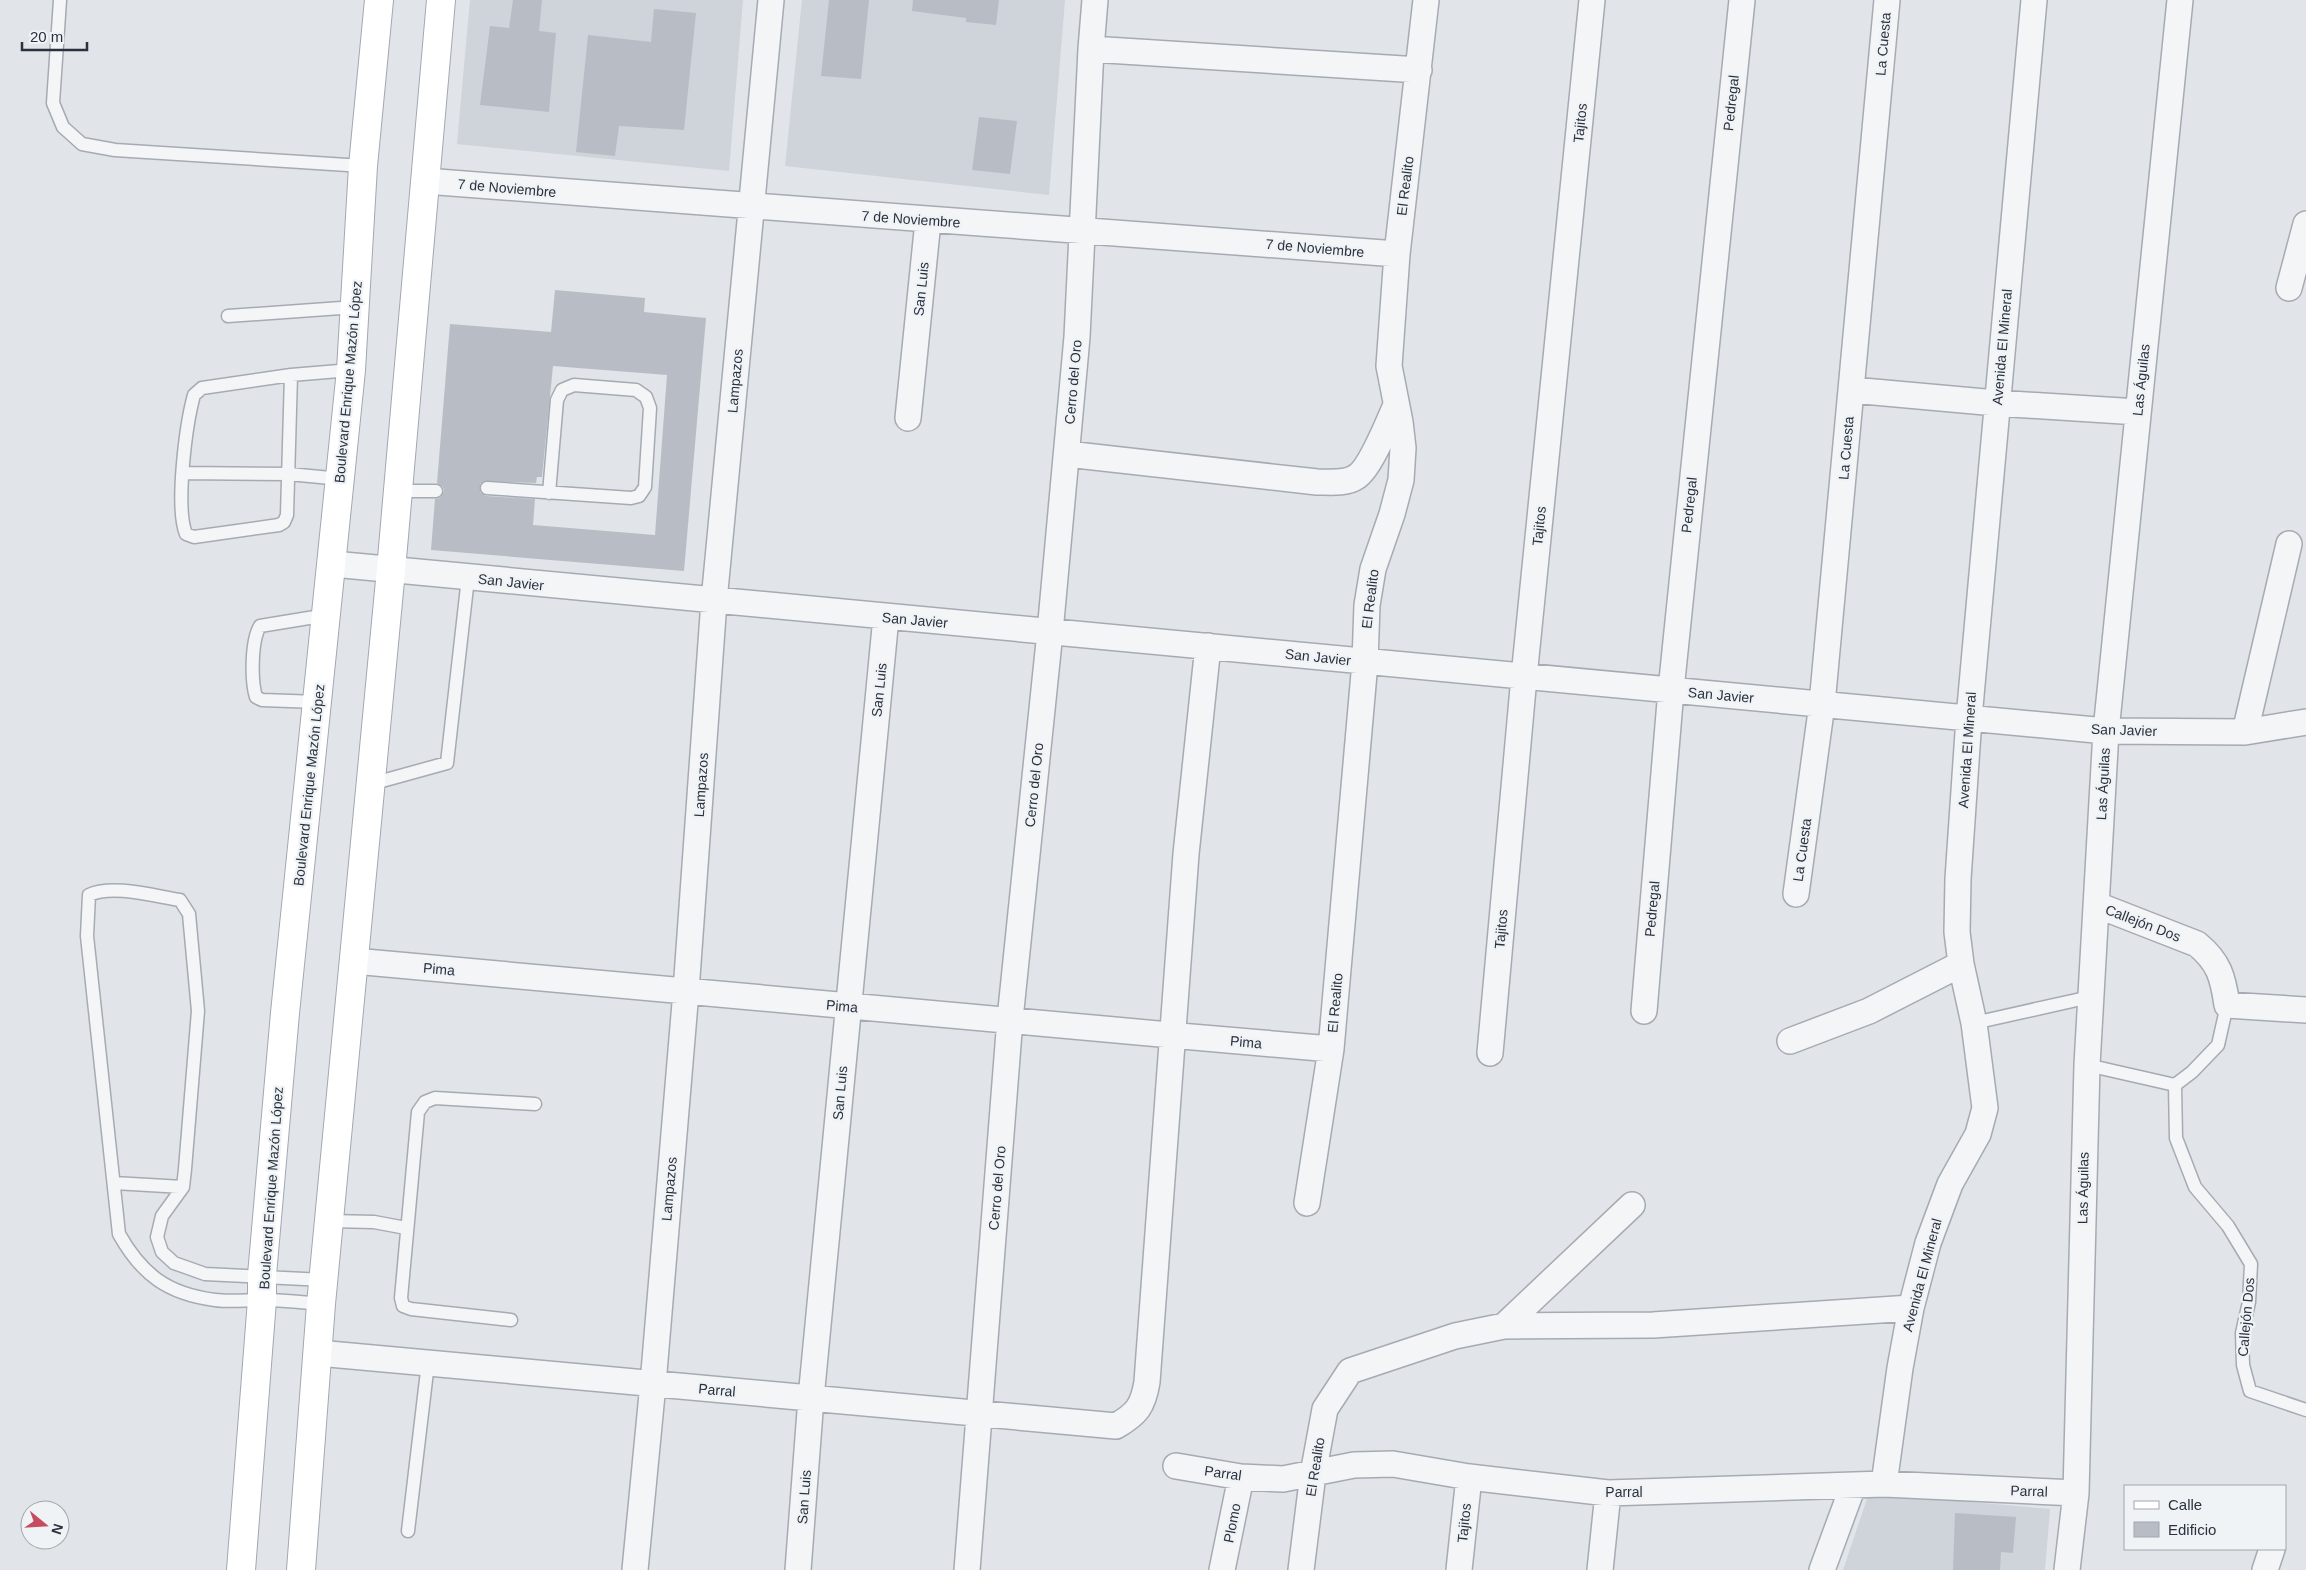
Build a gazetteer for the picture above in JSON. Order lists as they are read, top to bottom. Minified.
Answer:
{"streets":{"main road":["Boulevard Enrique Mazón López"],"street":["La Cuesta","Pedregal","Tajitos","El Realito","7 de Noviembre","San Luis","Avenida El Mineral","Las Águilas","Lampazos","Cerro del Oro","San Javier","Callejón Dos","Pima","Parral","Plomo"]},"crossings":[["La Cuesta","San Javier"],["Pedregal","San Javier"],["Tajitos","San Javier"],["Tajitos","Parral"],["El Realito","7 de Noviembre"],["El Realito","San Javier"],["El Realito","Pima"],["El Realito","Parral"],["7 de Noviembre","San Luis"],["7 de Noviembre","Lampazos"],["7 de Noviembre","Cerro del Oro"],["San Luis","San Javier"],["San Luis","Pima"],["San Luis","Parral"],["Avenida El Mineral","San Javier"],["Avenida El Mineral","Parral"],["Las Águilas","San Javier"],["Las Águilas","Callejón Dos"],["Las Águilas","Parral"],["Lampazos","San Javier"],["Lampazos","Pima"],["Lampazos","Parral"],["Boulevard Enrique Mazón López","San Javier"],["Cerro del Oro","San Javier"],["Cerro del Oro","Pima"],["Cerro del Oro","Parral"],["Pima","Parral"],["Parral","Plomo"]],"legend":["Calle","Edificio"],"scale_bar":"20 m","north":"right"}
